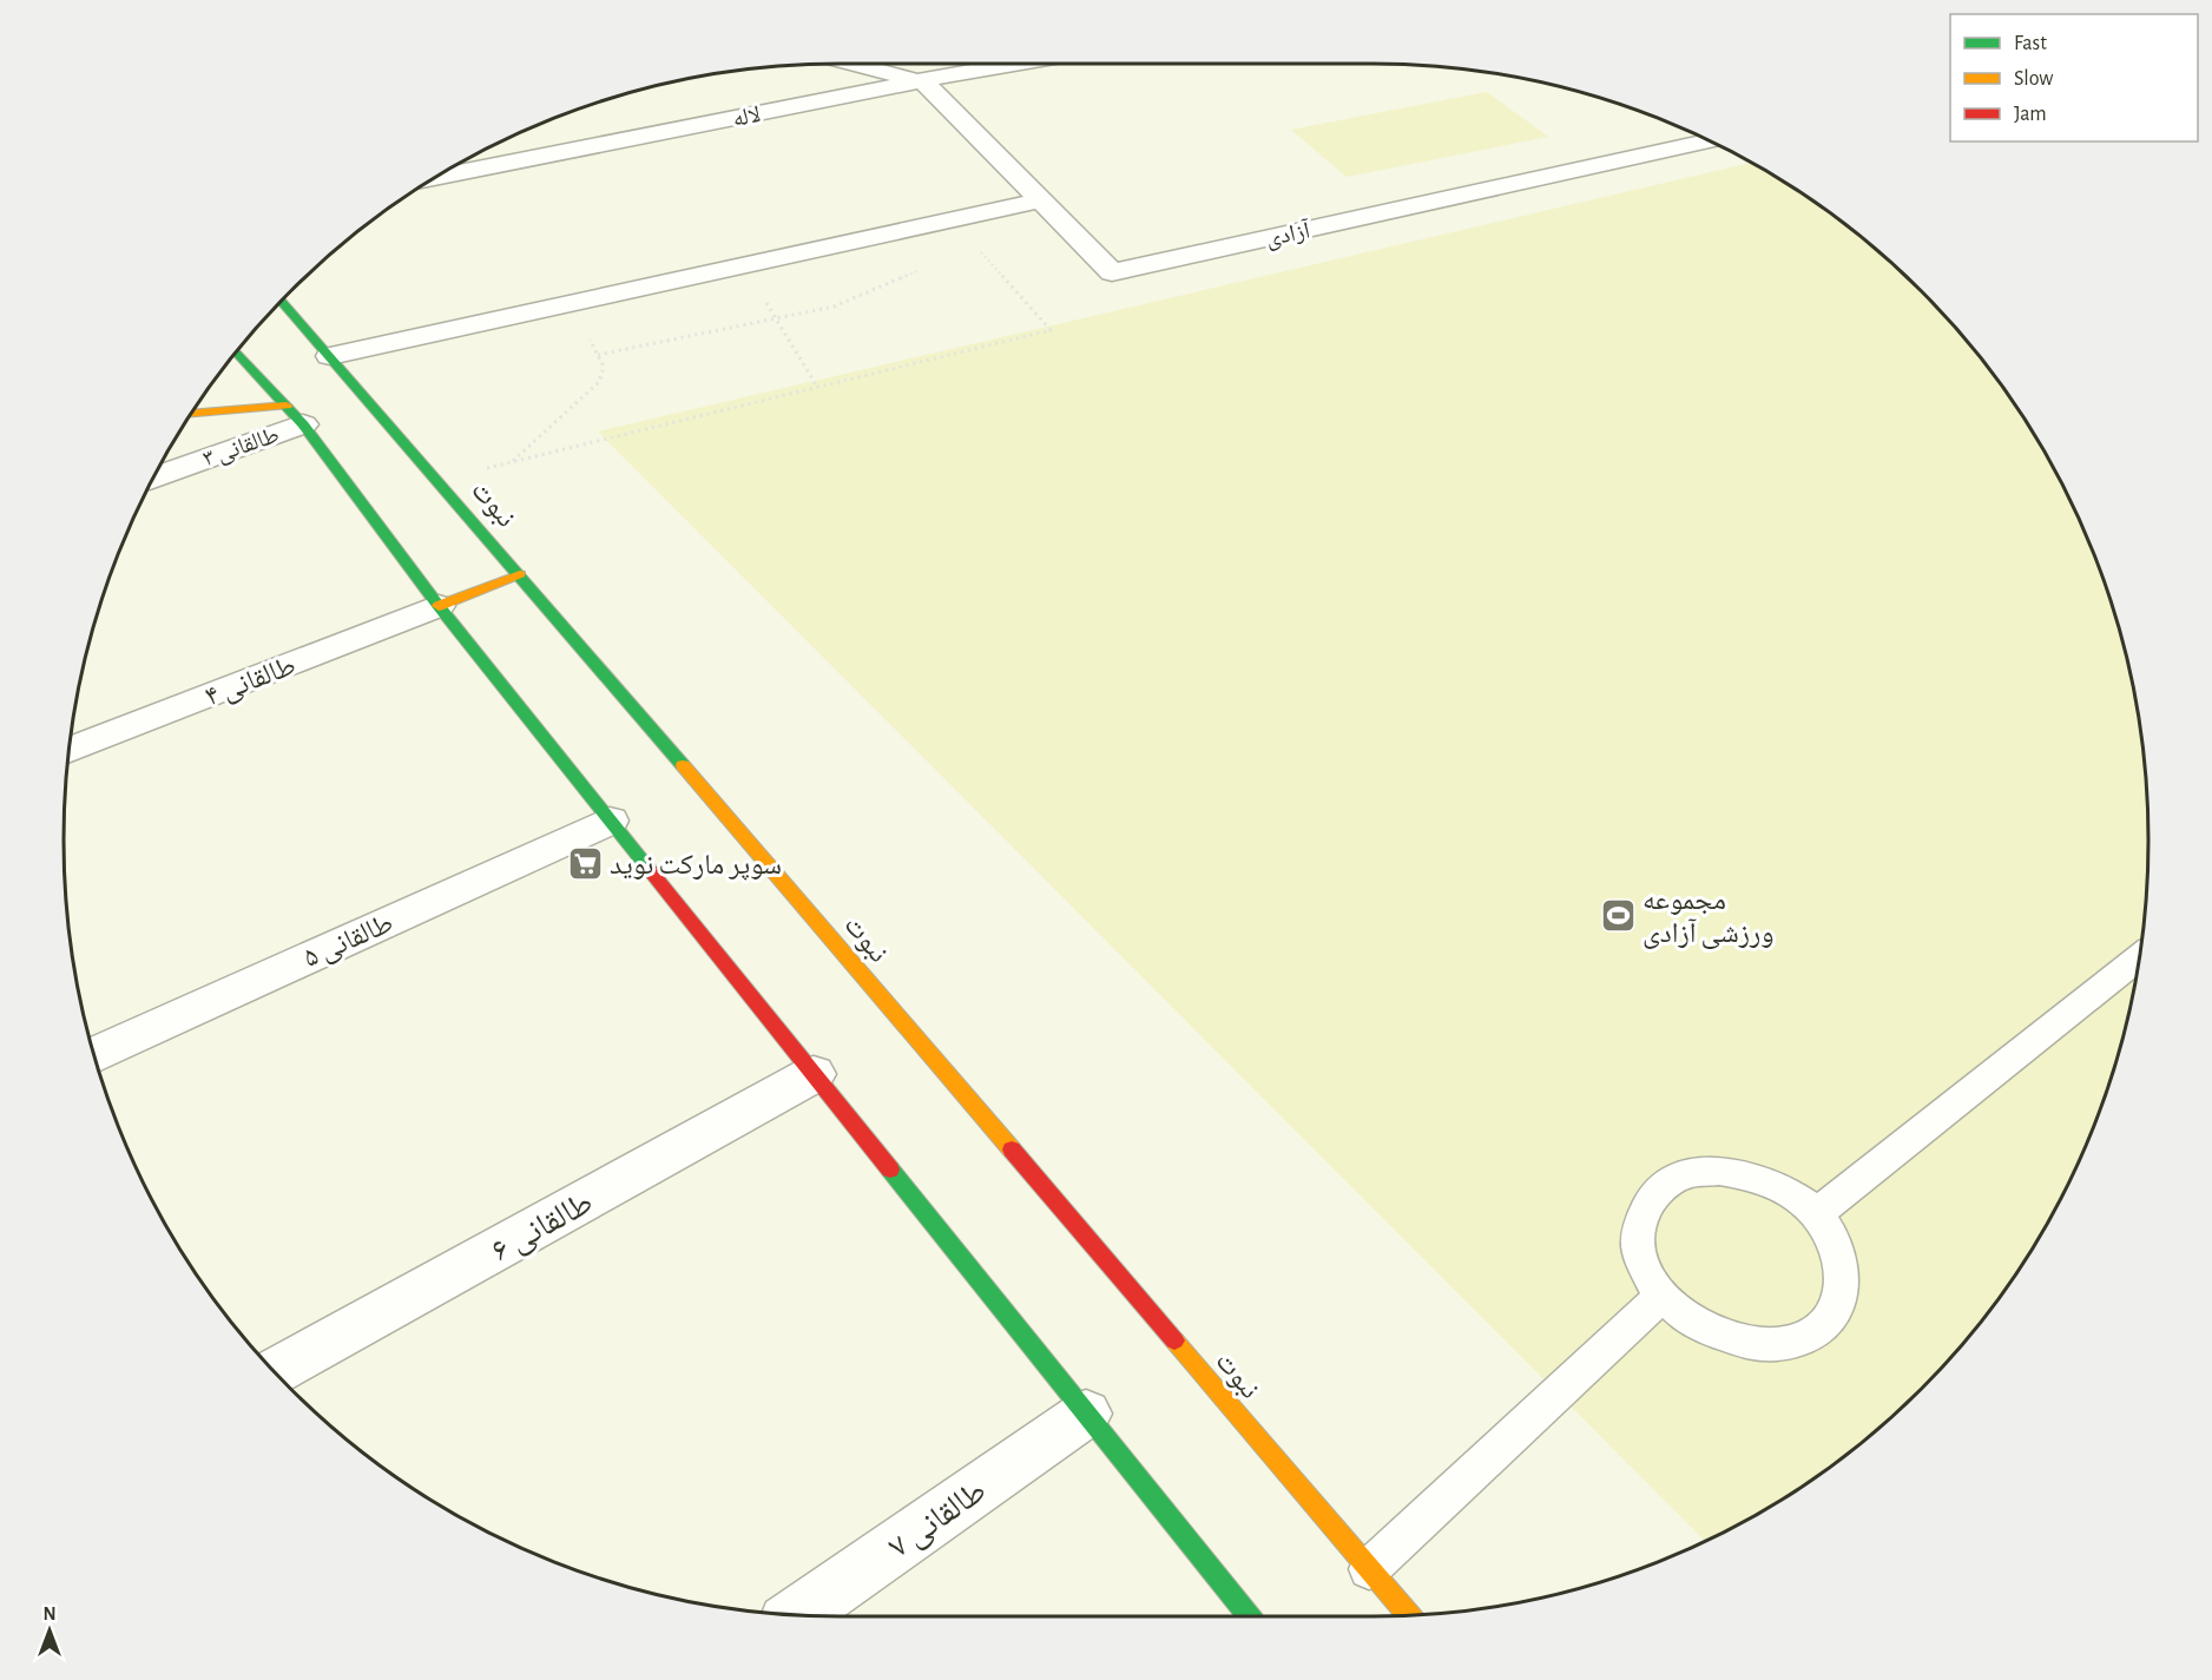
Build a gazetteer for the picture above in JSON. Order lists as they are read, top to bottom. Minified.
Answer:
{"streets":{"street":["لاله","آزادی","طالقانی ۳","نبوت","طالقانی ۴","طالقانی ۵","طالقانی ۶","طالقانی ۷"]},"crossings":[["لاله","آزادی"]],"places":{"supermarket":["سوپر مارکت نوید"],"sports":["مجموعه ورزشی آزادی"]},"legend":["Fast","Slow","Jam"],"north":"top"}
